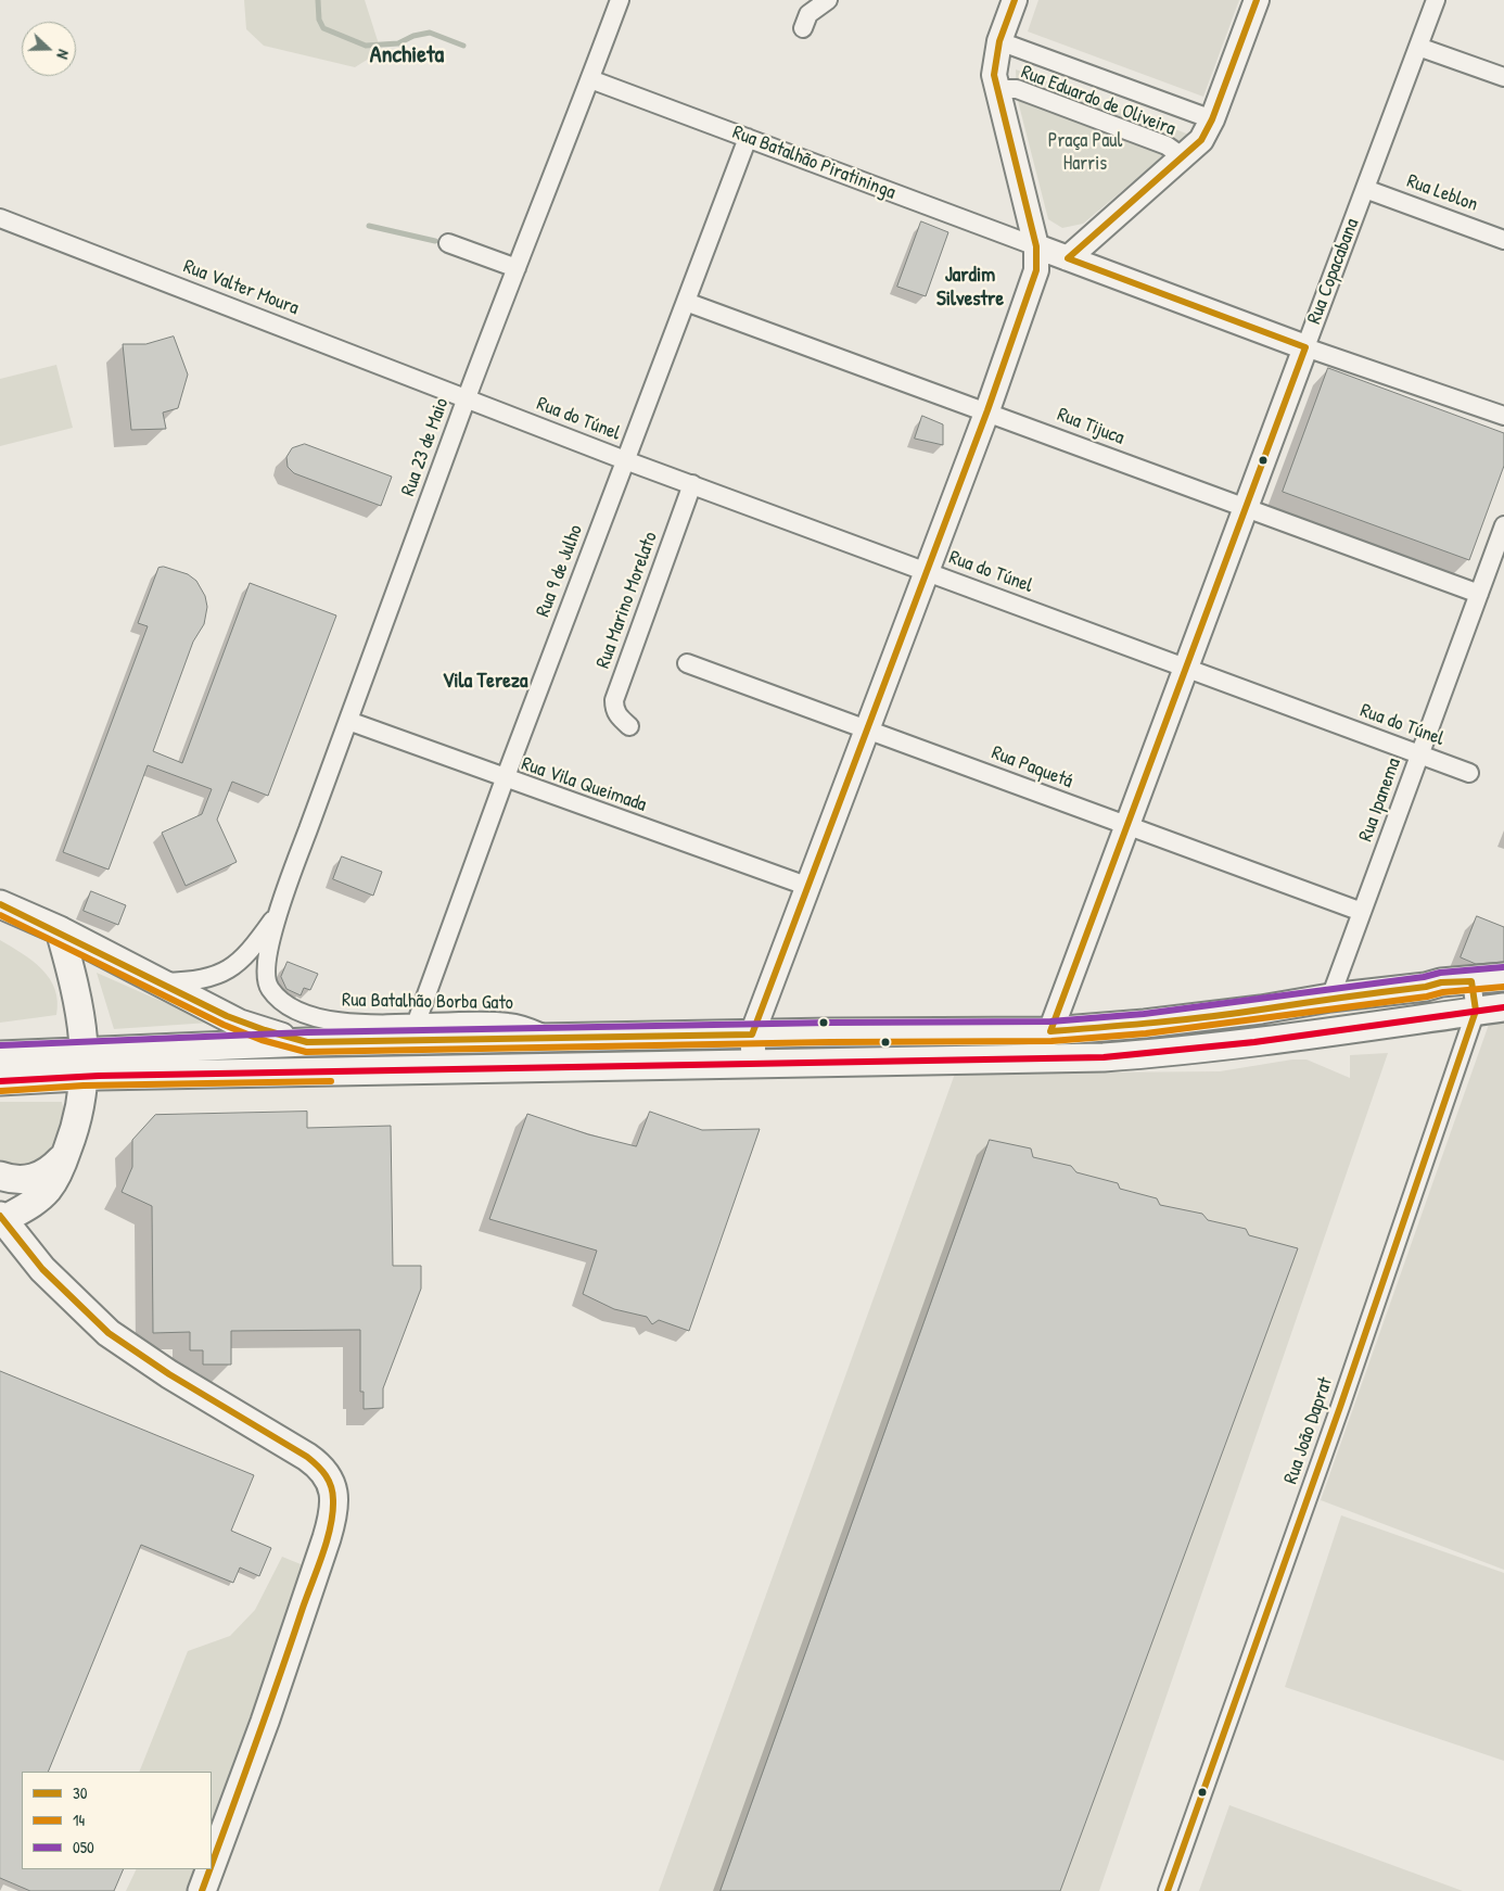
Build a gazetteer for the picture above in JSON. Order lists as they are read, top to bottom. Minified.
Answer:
{"streets":{"street":["Rua Eduardo de Oliveira","Rua Batalhão Piratininga","Rua Leblon","Rua Copacabana","Rua Valter Moura","Rua do Túnel","Rua Tijuca","Rua 23 de Maio","Rua 9 de Julho","Rua Marino Morelato","Rua Paquetá","Rua Vila Queimada","Rua Ipanema","Rua Batalhão Borba Gato","Rua João Daprat"]},"crossings":[["Rua Batalhão Piratininga","Rua 23 de Maio"],["Rua Batalhão Piratininga","Rua 9 de Julho"],["Rua Leblon","Rua Copacabana"],["Rua Copacabana","Rua do Túnel"],["Rua Copacabana","Rua Tijuca"],["Rua Copacabana","Rua Paquetá"],["Rua Valter Moura","Rua do Túnel"],["Rua Valter Moura","Rua 23 de Maio"],["Rua do Túnel","Rua 23 de Maio"],["Rua do Túnel","Rua 9 de Julho"],["Rua do Túnel","Rua Marino Morelato"],["Rua do Túnel","Rua Ipanema"],["Rua Tijuca","Rua 9 de Julho"],["Rua Tijuca","Rua Ipanema"],["Rua 23 de Maio","Rua Vila Queimada"],["Rua 23 de Maio","Rua Batalhão Borba Gato"],["Rua 9 de Julho","Rua Vila Queimada"],["Rua 9 de Julho","Rua Batalhão Borba Gato"],["Rua Paquetá","Rua Ipanema"]],"districts":["Anchieta","Jardim Silvestre","Vila Tereza"],"parks":["Praça Paul Harris"],"lines":["transit line 30","transit line 14","transit line 050"],"legend":["30","14","050"],"north":"right"}
